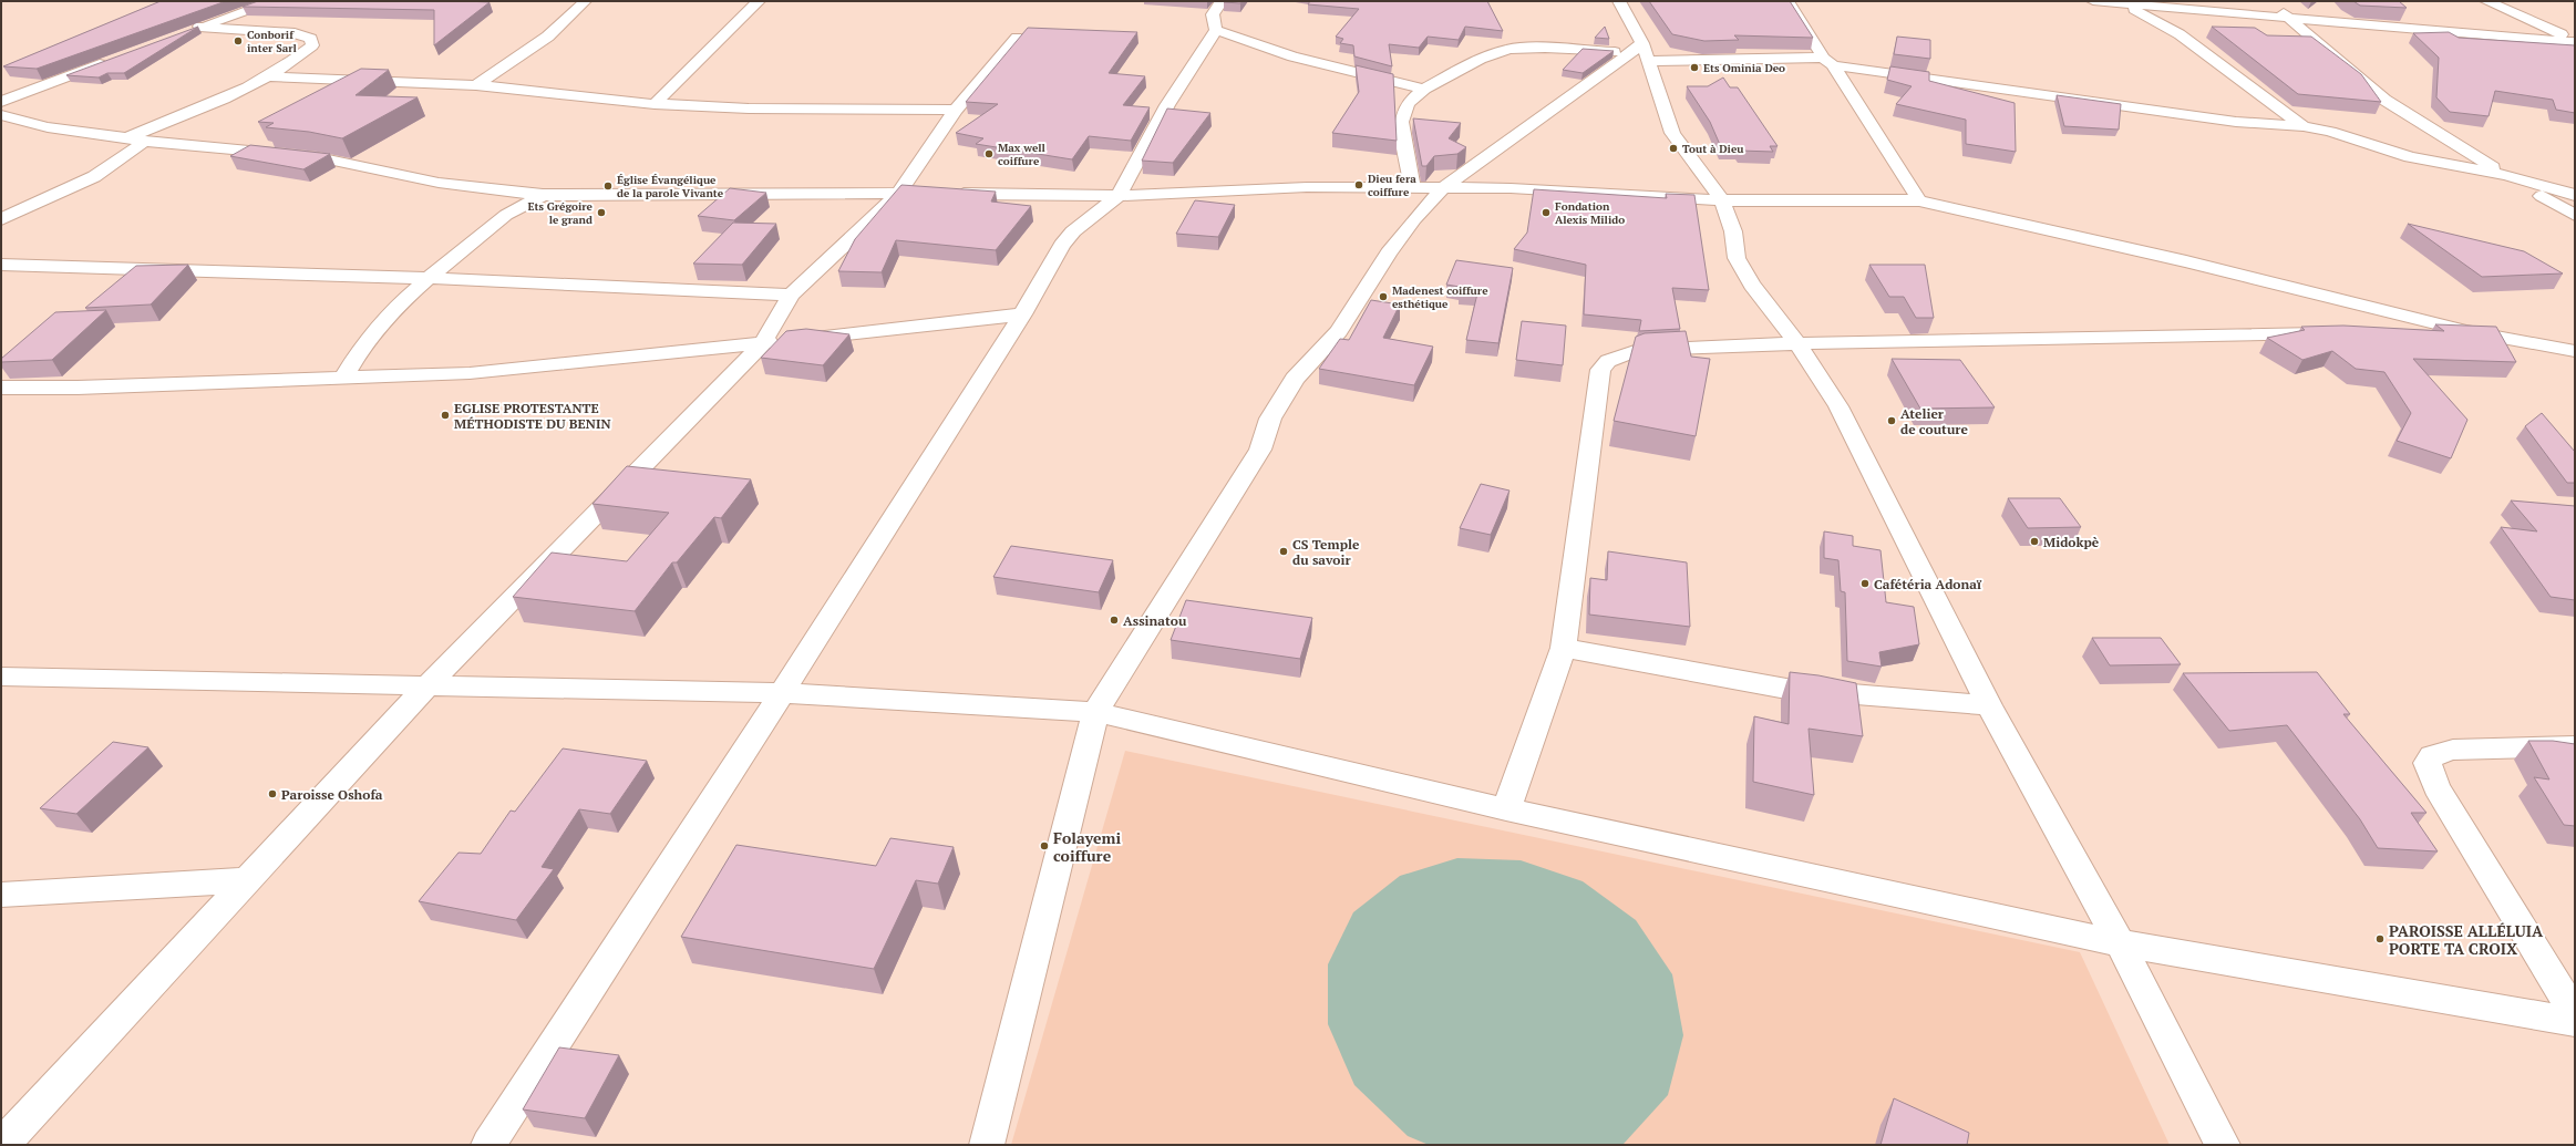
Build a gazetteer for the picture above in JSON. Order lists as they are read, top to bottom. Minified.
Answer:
{"places":["Conborif inter Sarl","Ets Ominia Deo","Tout à Dieu","Max well coiffure","Dieu fera coiffure","Église Évangélique de la parole Vivante","Ets Grégoire le grand","Fondation Alexis Milido","Madenest coiffure esthétique","EGLISE PROTESTANTE MÉTHODISTE DU BENIN","Atelier de couture","Midokpè","CS Temple du savoir","Cafétéria Adonaï","Assinatou","Paroisse Oshofa","Folayemi coiffure","PAROISSE ALLÉLUIA PORTE TA CROIX"]}
